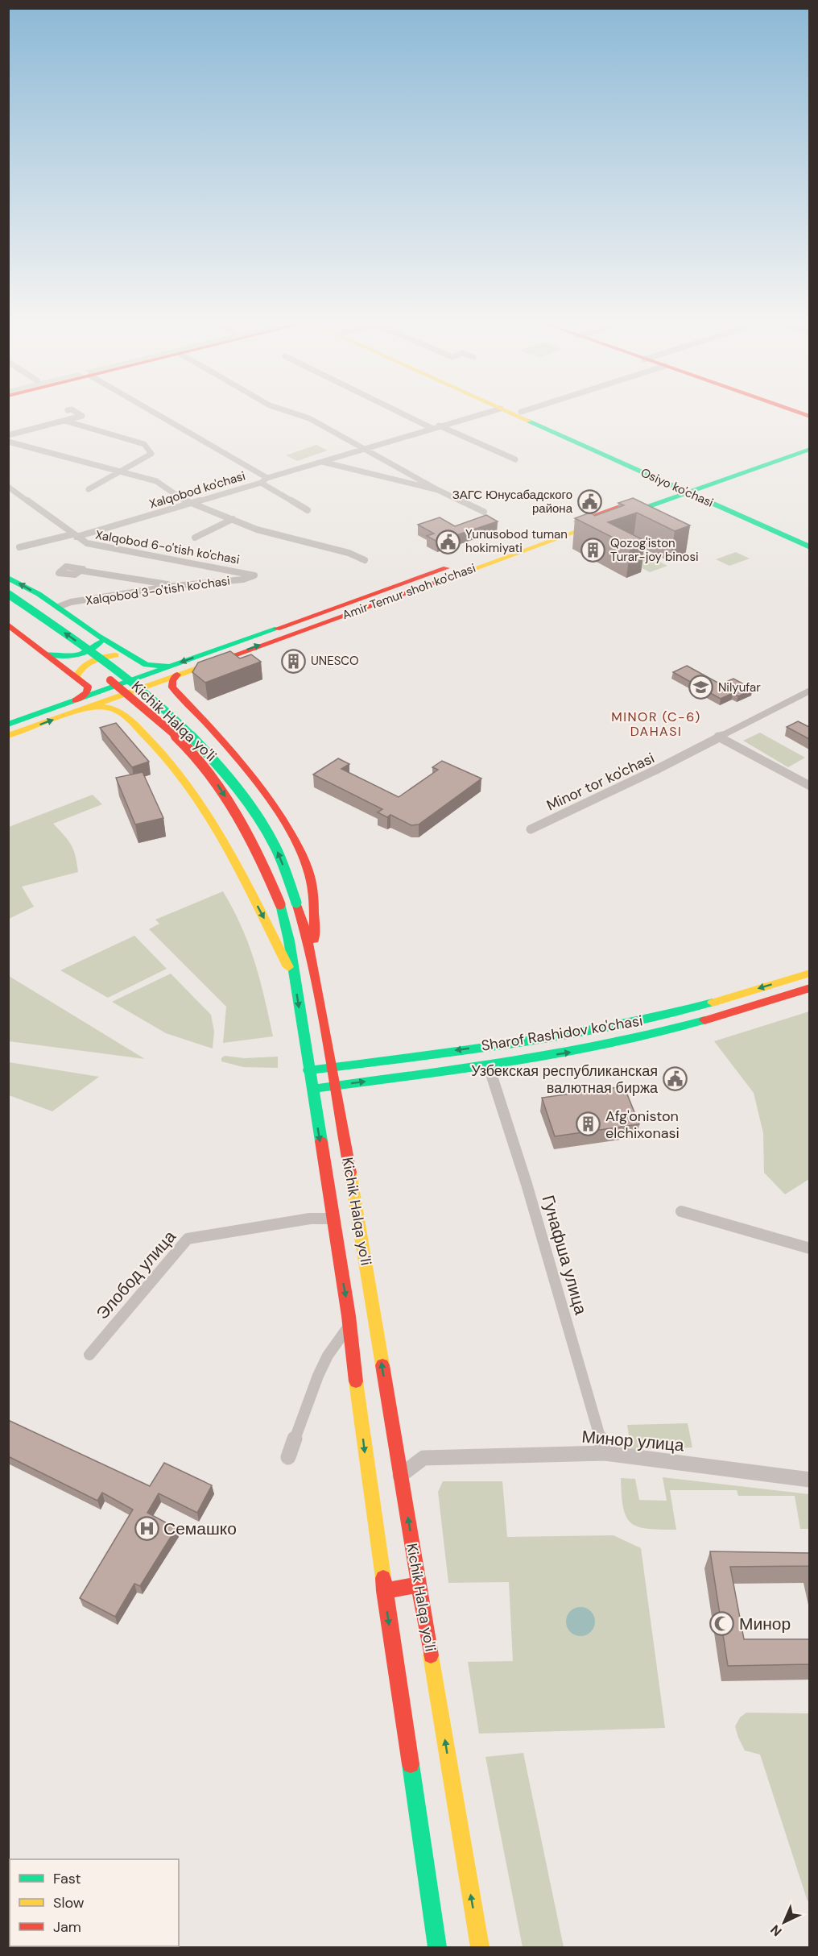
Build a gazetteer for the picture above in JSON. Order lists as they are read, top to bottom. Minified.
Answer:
{"streets":{"main road":["Osiyo ko'chasi","Amir Temur shoh ko'chasi","Kichik Halqa yo'li","Sharof Rashidov ko'chasi"],"street":["Xalqobod ko'chasi","Xalqobod 6-o'tish ko'chasi","Xalqobod 3-o'tish ko'chasi","Minor tor ko'chasi","Гунафша улица","Элобод улица","Минор улица"]},"crossings":[["Osiyo ko'chasi","Amir Temur shoh ko'chasi"],["Xalqobod ko'chasi","Xalqobod 6-o'tish ko'chasi"],["Xalqobod 6-o'tish ko'chasi","Xalqobod 3-o'tish ko'chasi"],["Kichik Halqa yo'li","Sharof Rashidov ko'chasi"],["Kichik Halqa yo'li","Элобод улица"],["Kichik Halqa yo'li","Минор улица"],["Sharof Rashidov ko'chasi","Гунафша улица"],["Гунафша улица","Минор улица"]],"districts":["MINOR (C-6) DAHASI"],"places":{"public building":["ЗАГС Юнусабадского района","Yunusobod tuman hokimiyati","Узбекская республиканская валютная биржа"],"building":["Qozog'iston Turar-joy binosi","UNESCO","Afg'oniston elchixonasi"],"school or university":["Nilyufar"],"hospital":["Семашко"],"mosque":["Минор"]},"legend":["Fast","Slow","Jam"],"north":"bottom left"}
